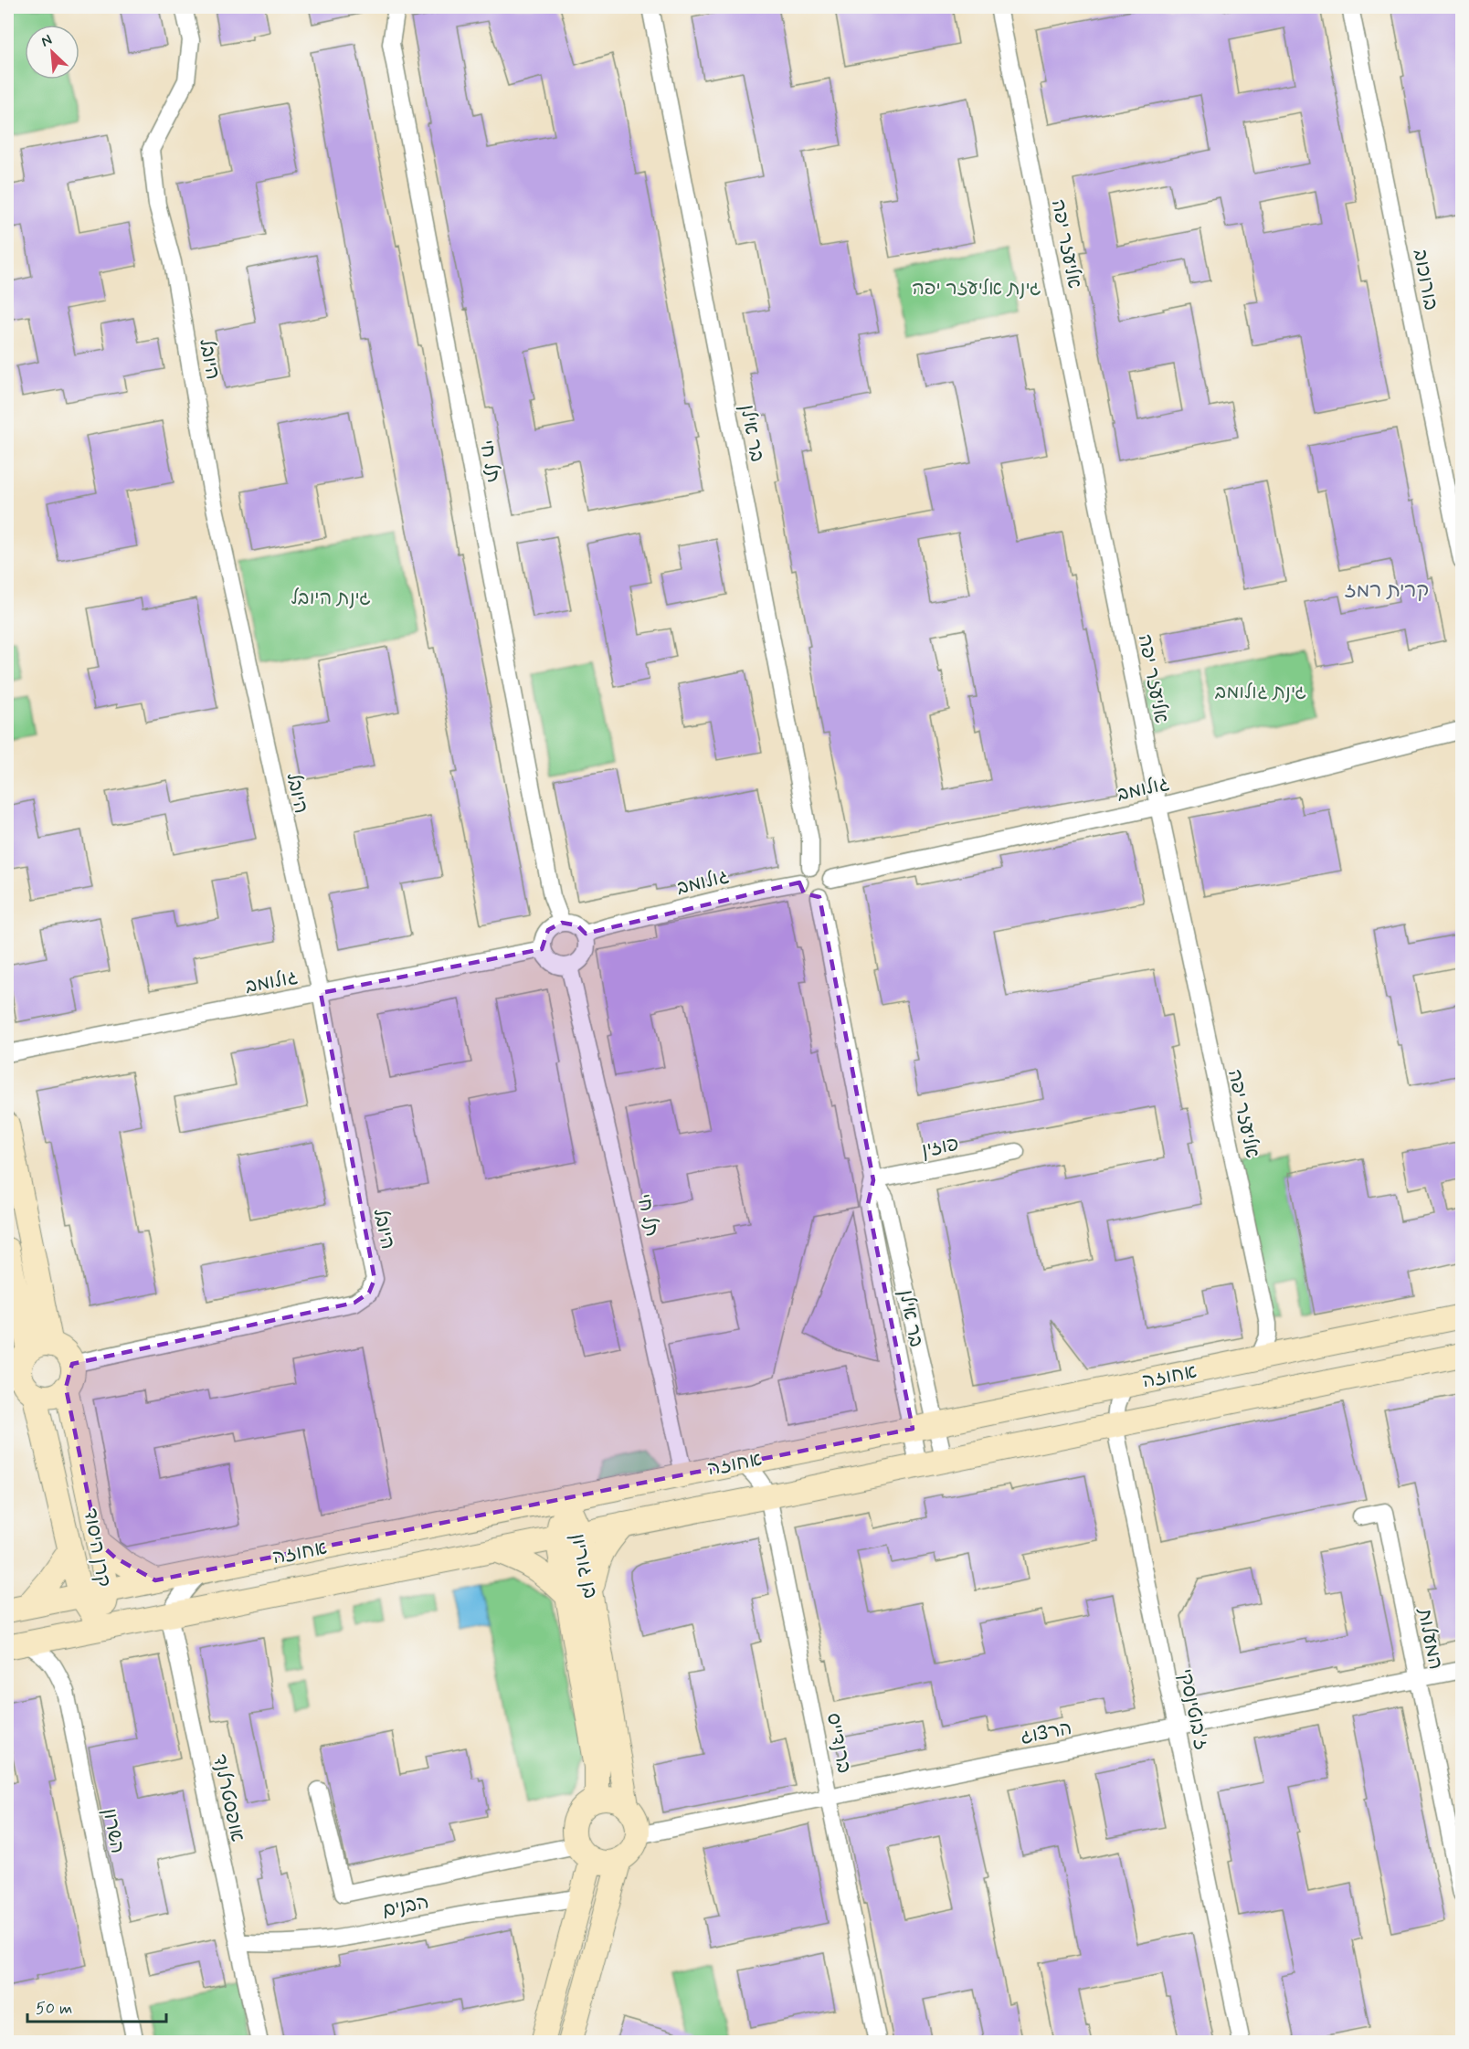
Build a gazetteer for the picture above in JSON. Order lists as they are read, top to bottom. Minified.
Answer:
{"streets":{"main road":["אחוזה","קרן היסוד","בן גוריון"],"street":["אליעזר יפה","בורוכוב","היובל","בר אילן","תל חי","גולומב","פוזין","המעלות","ז'בוטינסקי","הרצוג","ברנדייס","אופסטרלנד","השרון","הבנים"]},"crossings":[["אליעזר יפה","גולומב"],["אליעזר יפה","אחוזה"],["היובל","גולומב"],["היובל","קרן היסוד"],["בר אילן","גולומב"],["בר אילן","פוזין"],["בר אילן","אחוזה"],["תל חי","גולומב"],["תל חי","אחוזה"],["אחוזה","קרן היסוד"],["אחוזה","בן גוריון"],["אחוזה","ז'בוטינסקי"],["אחוזה","ברנדייס"],["אחוזה","אופסטרלנד"],["אחוזה","השרון"],["בן גוריון","הרצוג"],["בן גוריון","הבנים"],["המעלות","הרצוג"],["ז'בוטינסקי","הרצוג"],["הרצוג","ברנדייס"],["הרצוג","הבנים"],["אופסטרלנד","הבנים"]],"districts":["קרית רמז"],"parks":["גינת אליעזר יפה","גינת היובל","גינת גולומב"],"scale_bar":"50 m","north":"top left"}
